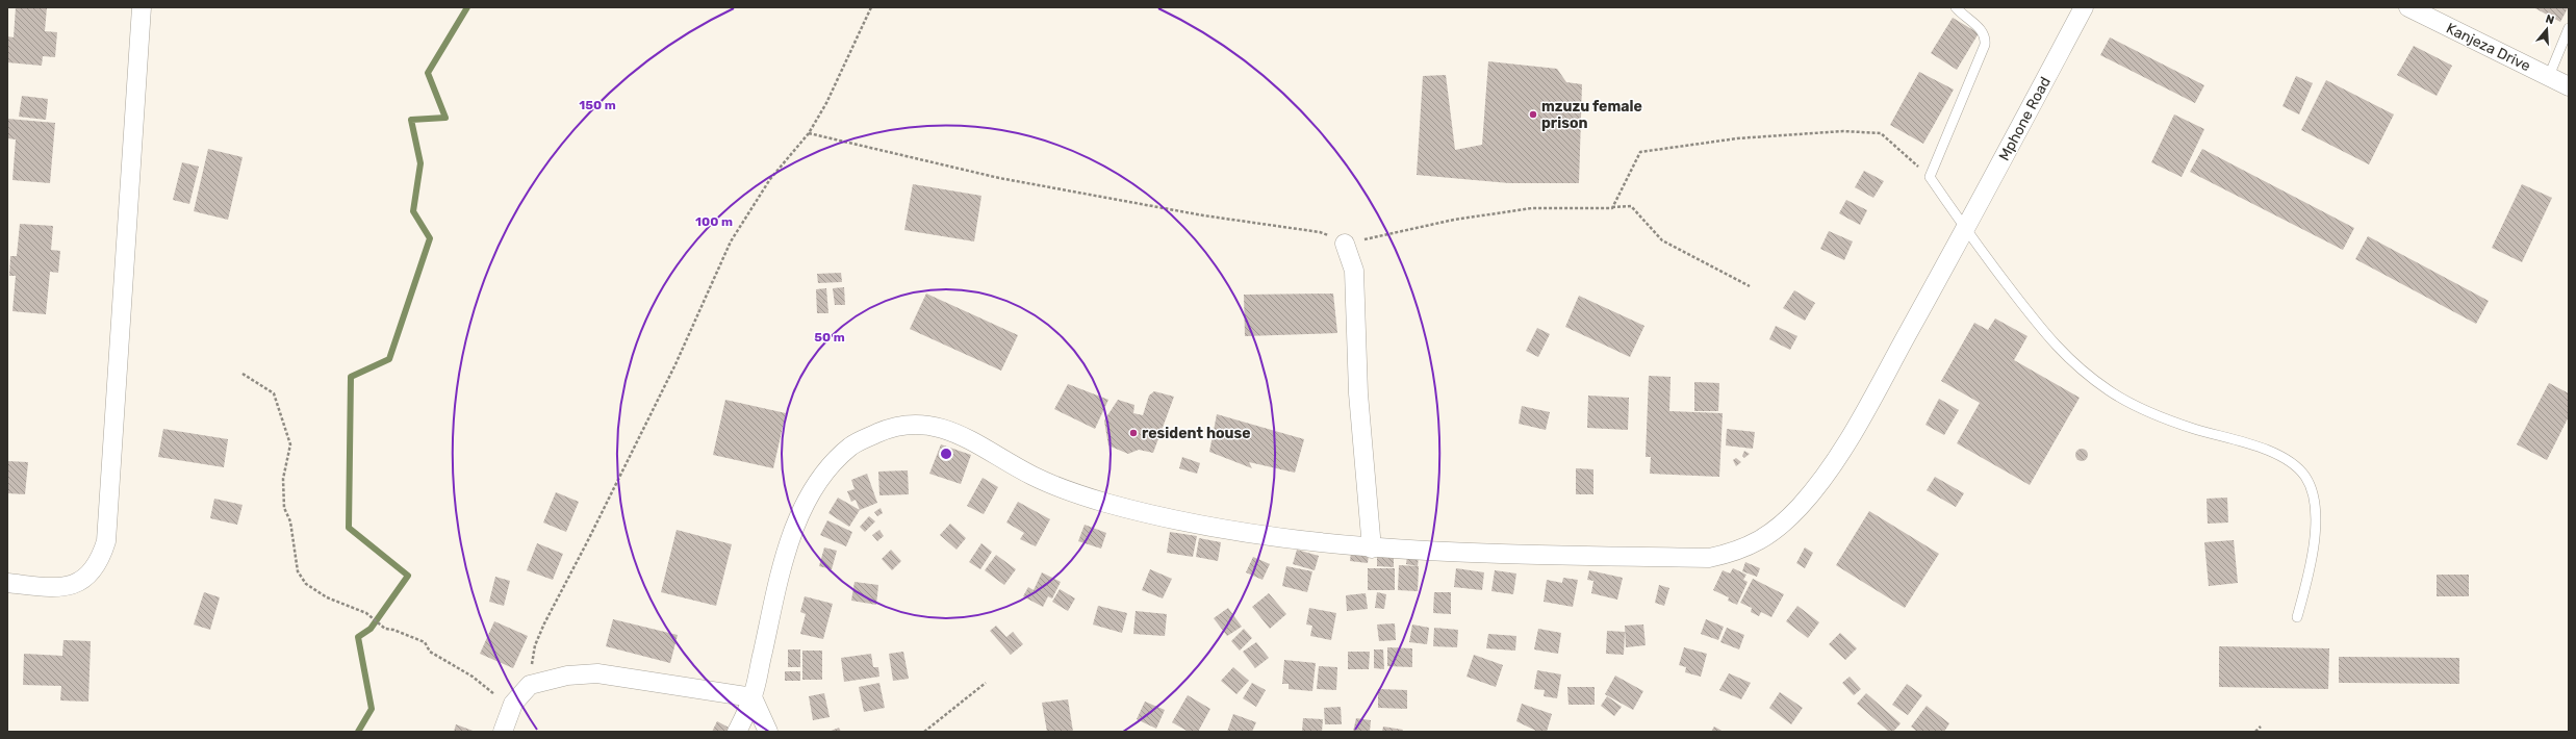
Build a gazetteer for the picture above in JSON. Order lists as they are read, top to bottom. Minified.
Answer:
{"streets":{"street":["Kanjeza Drive","Mphone Road"]},"places":["mzuzu female prison","resident house"],"north":"top","rings":["150 m","100 m","50 m"]}
